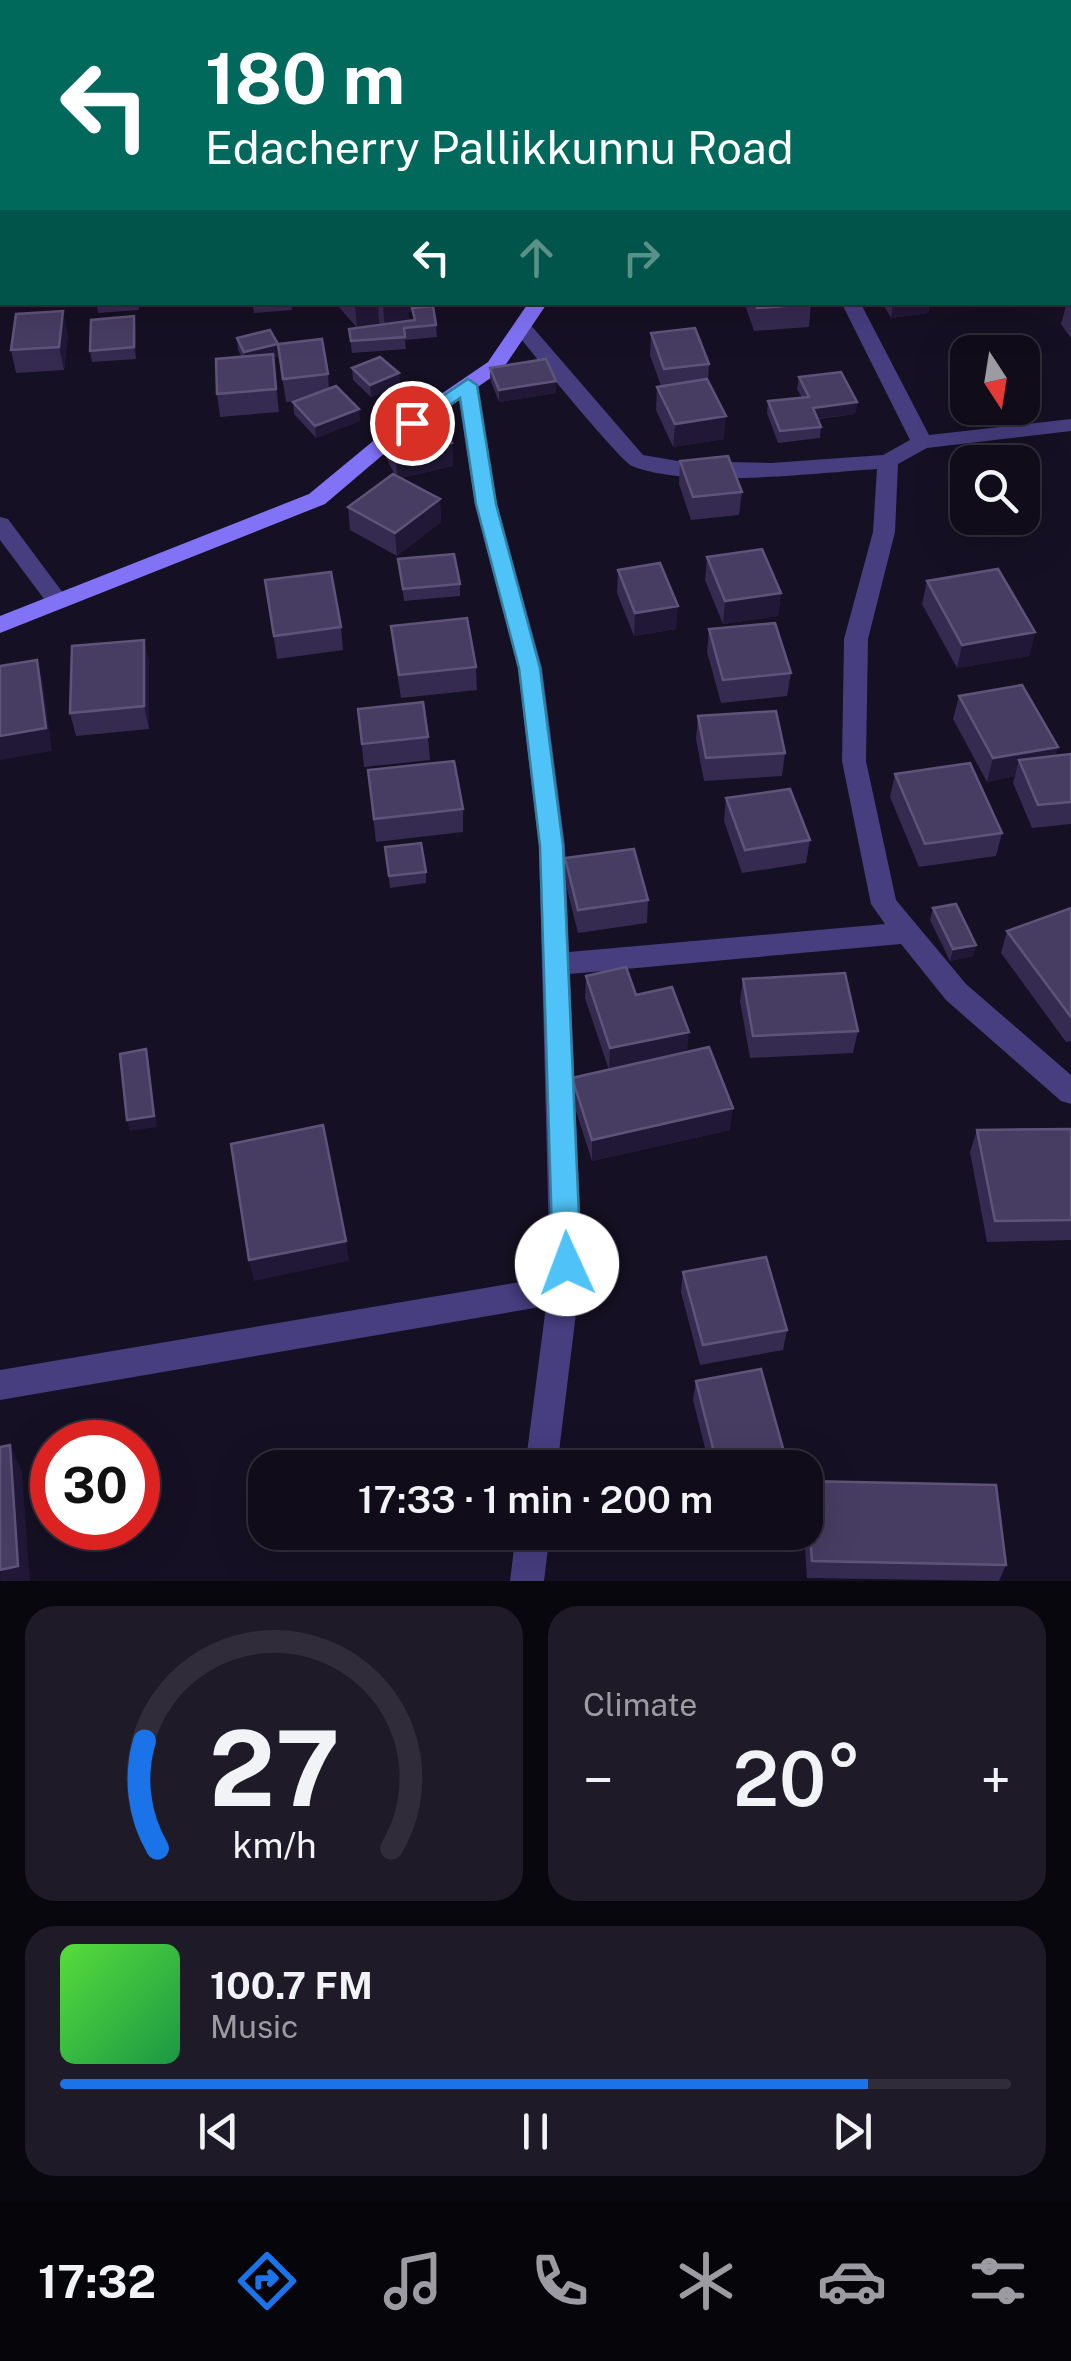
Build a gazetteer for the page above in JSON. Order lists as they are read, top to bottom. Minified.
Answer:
{"north":"bottom","page":{"turn":["180 m","Edacherry Pallikkunnu Road"],"limit":"30","trip":"17:33 · 1 min · 200 m","tile":"Climate","heat":["−","20°","+"],"song":["100.7 FM","Music"],"tabs":"17:32","gauge":["27","km/h"]}}
